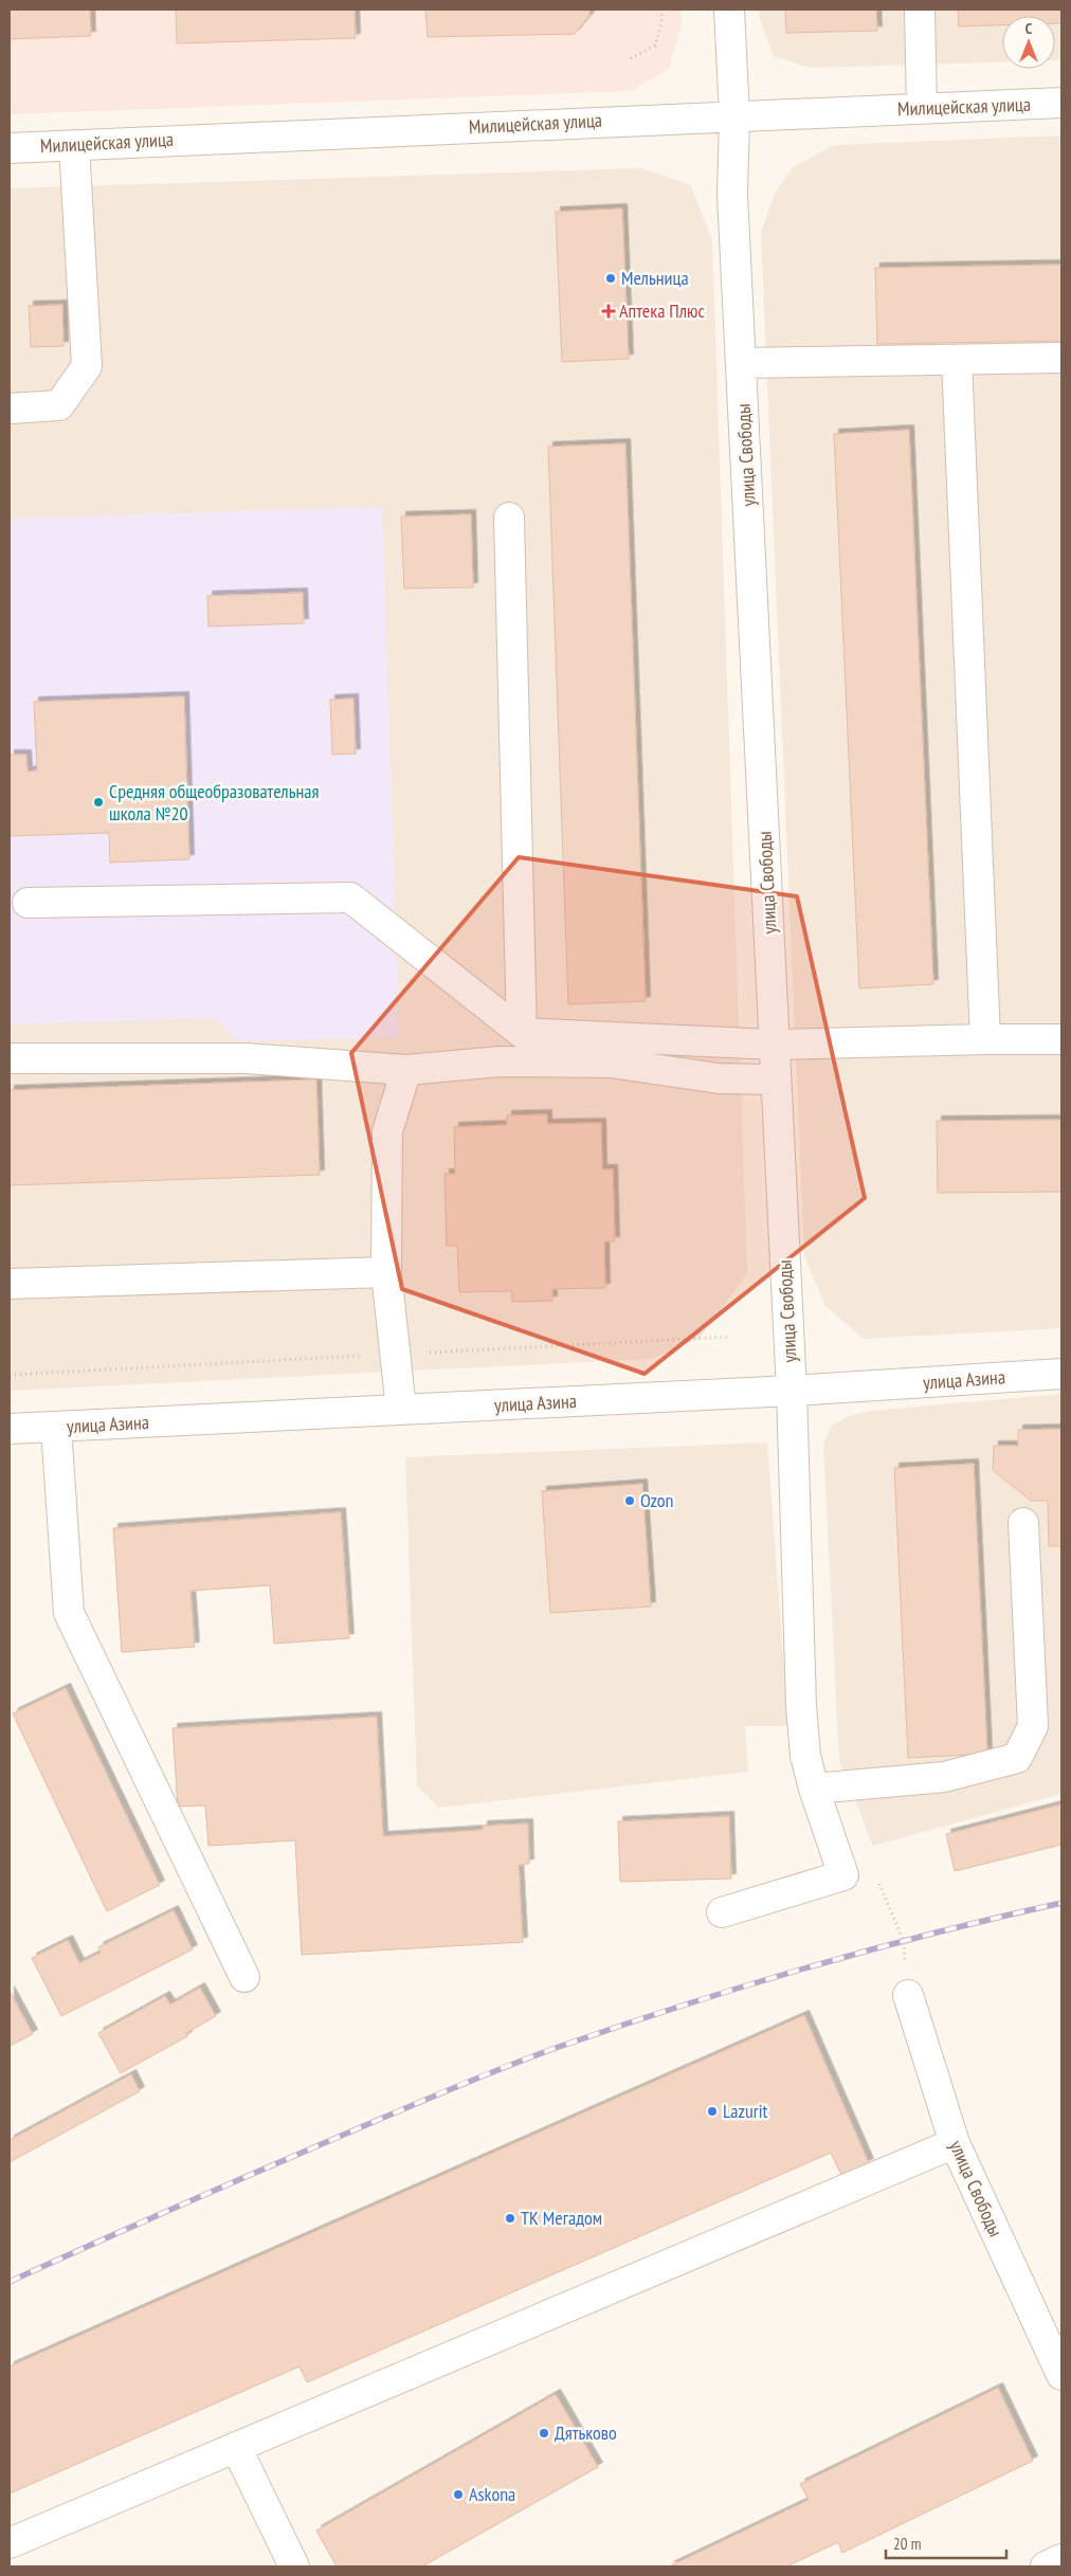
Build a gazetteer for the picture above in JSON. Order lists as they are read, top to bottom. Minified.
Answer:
{"streets":{"street":["Милицейская улица","улица Свободы","улица Азина"]},"crossings":[["Милицейская улица","улица Свободы"],["улица Свободы","улица Азина"]],"places":{"other":["Мельница","Средняя общеобразовательная школа №20","Ozon","Lazurit","ТК Мегадом","Дятьково","Askona"],"health":["Аптека Плюс"]},"scale_bar":"20 m","north":"top"}
